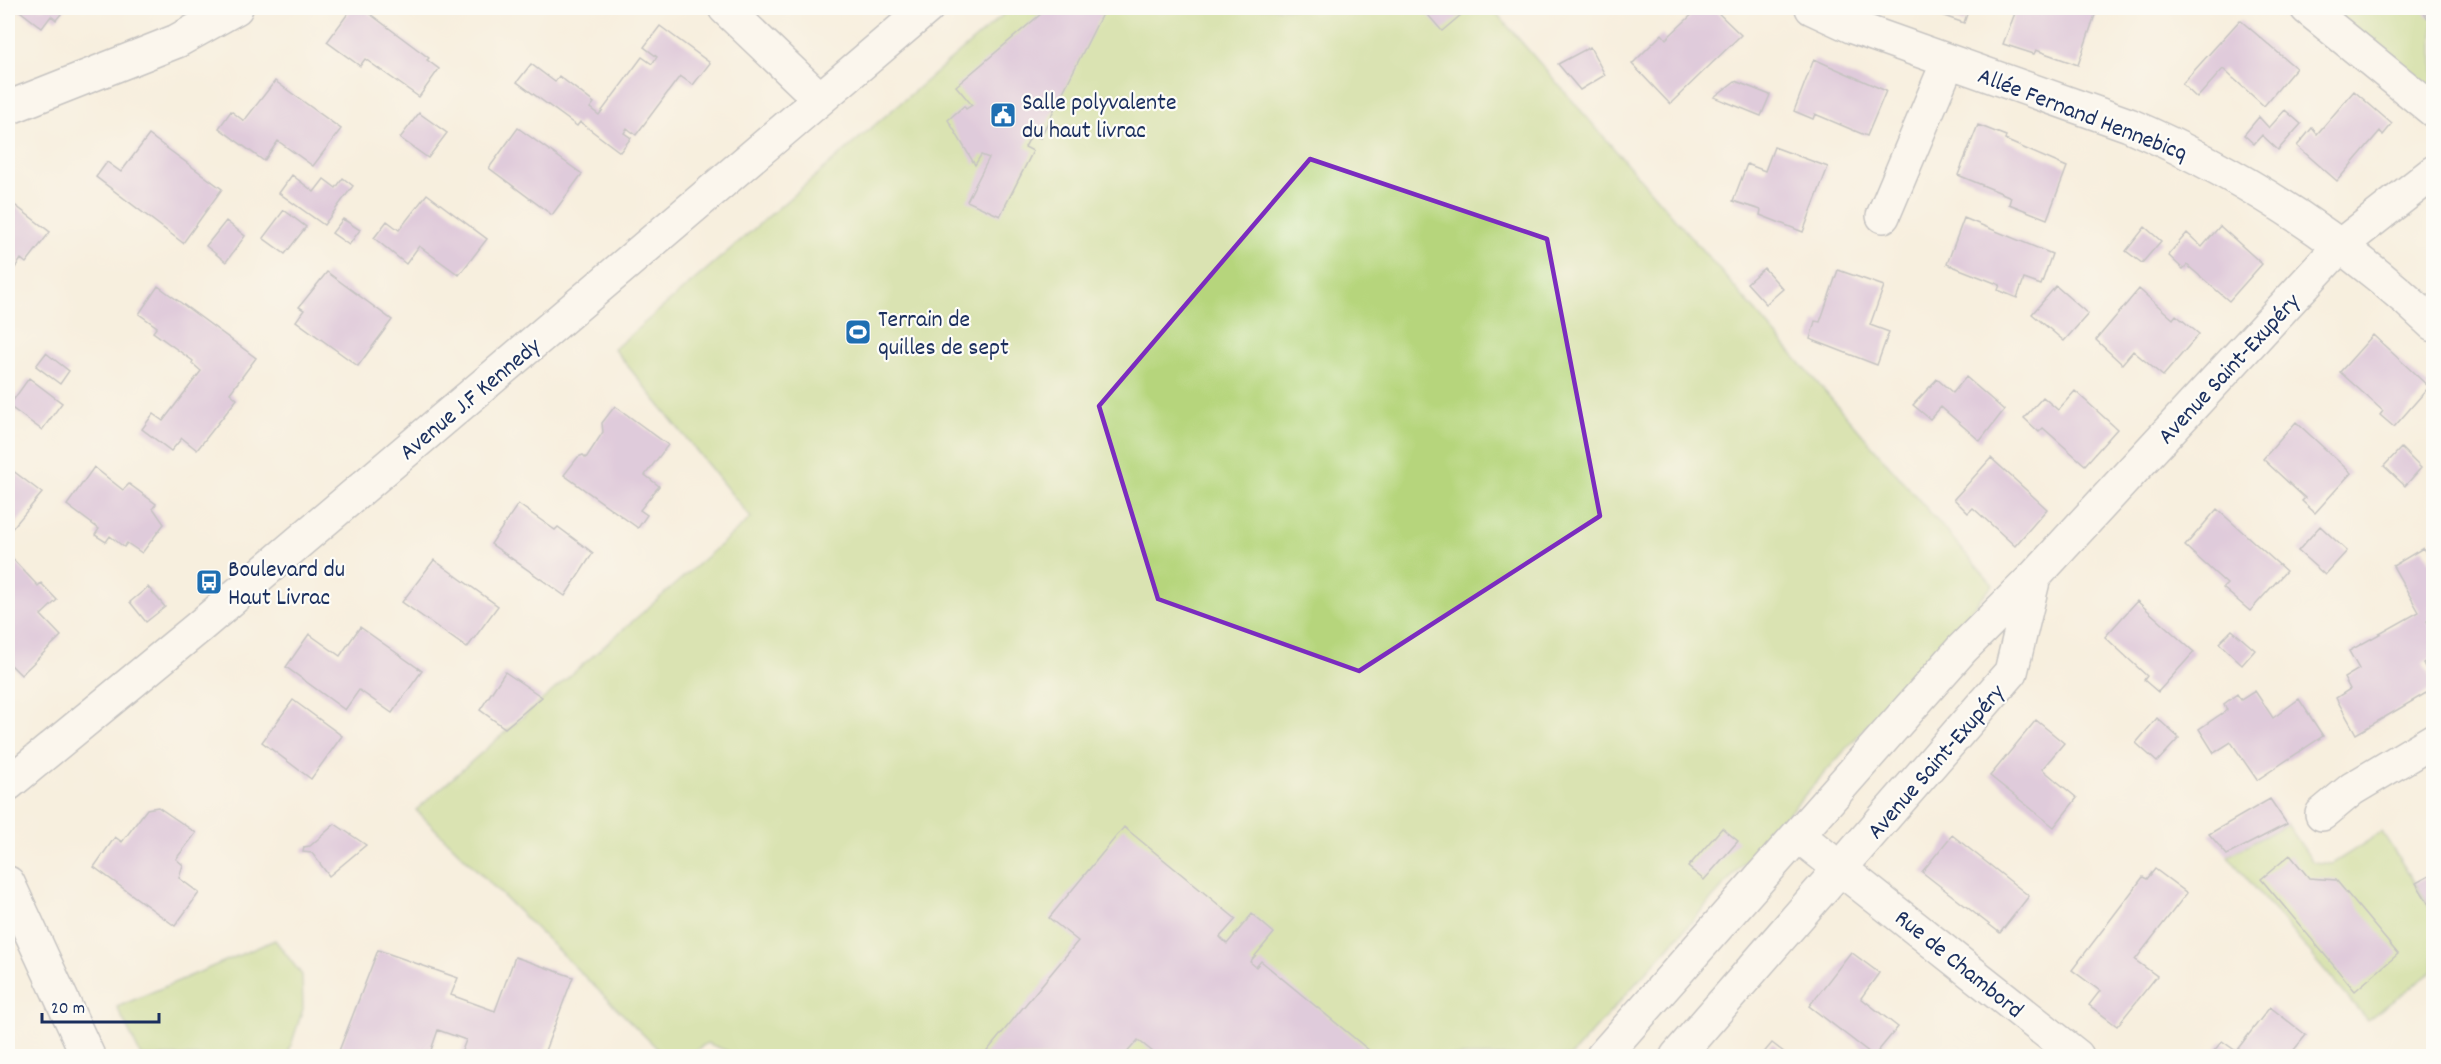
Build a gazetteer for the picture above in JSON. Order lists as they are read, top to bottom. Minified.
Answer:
{"streets":{"street":["Allée Fernand Hennebicq","Avenue Saint-Exupéry","Avenue J.F Kennedy","Rue de Chambord"]},"crossings":[["Allée Fernand Hennebicq","Avenue Saint-Exupéry"],["Avenue Saint-Exupéry","Rue de Chambord"]],"places":{"public building":["Salle polyvalente du haut livrac"],"sports":["Terrain de quilles de sept"],"bus stop":["Boulevard du Haut Livrac"]},"scale_bar":"20 m"}
